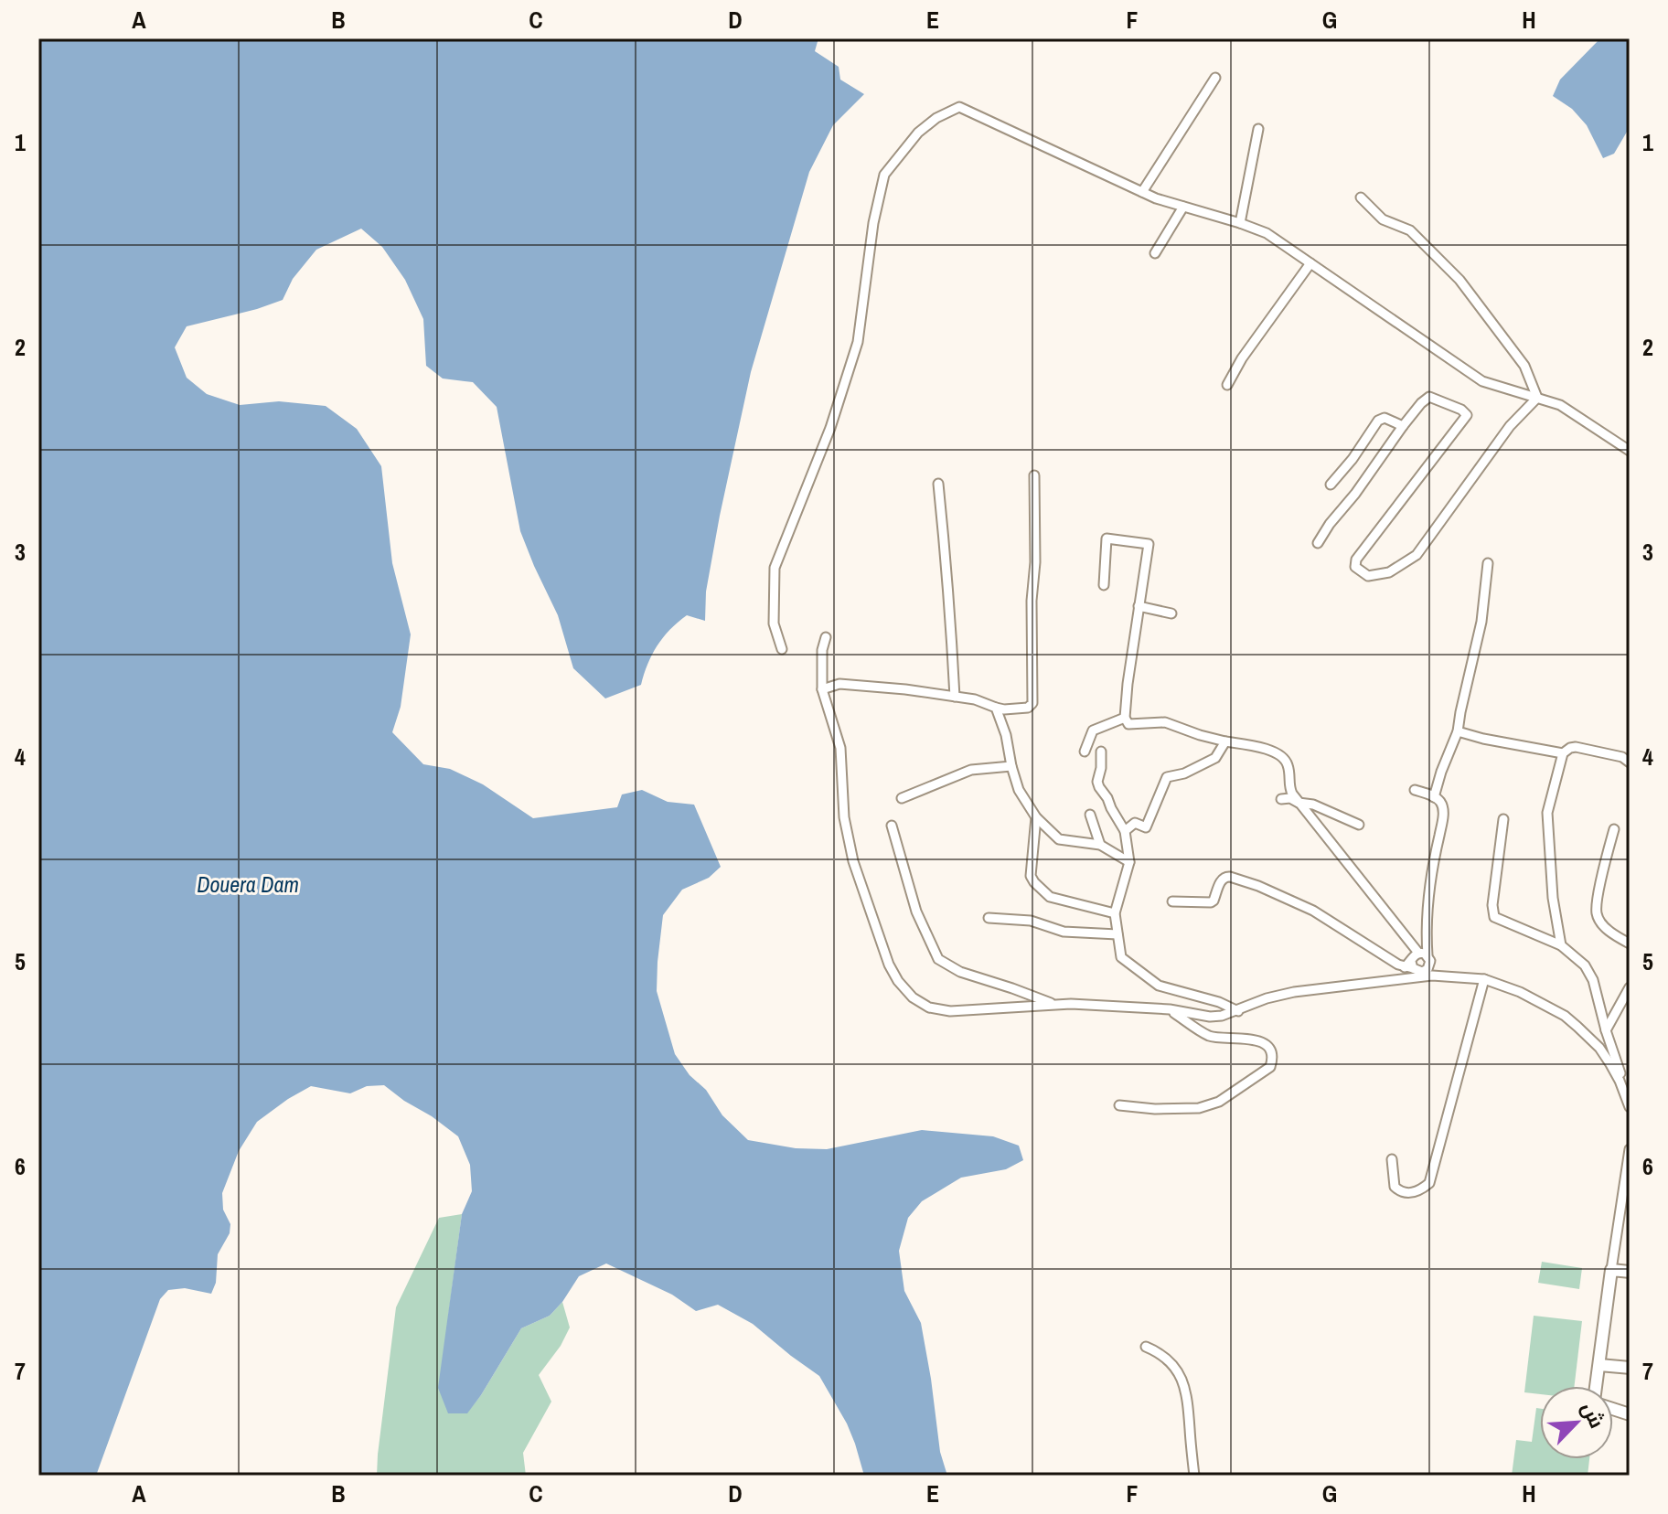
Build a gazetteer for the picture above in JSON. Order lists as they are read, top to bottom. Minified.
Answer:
{"water":["Douera Dam"],"north":"top right","grid":{"columns":["A","B","C","D","E","F","G","H"],"rows":["1","2","3","4","5","6","7"]}}
